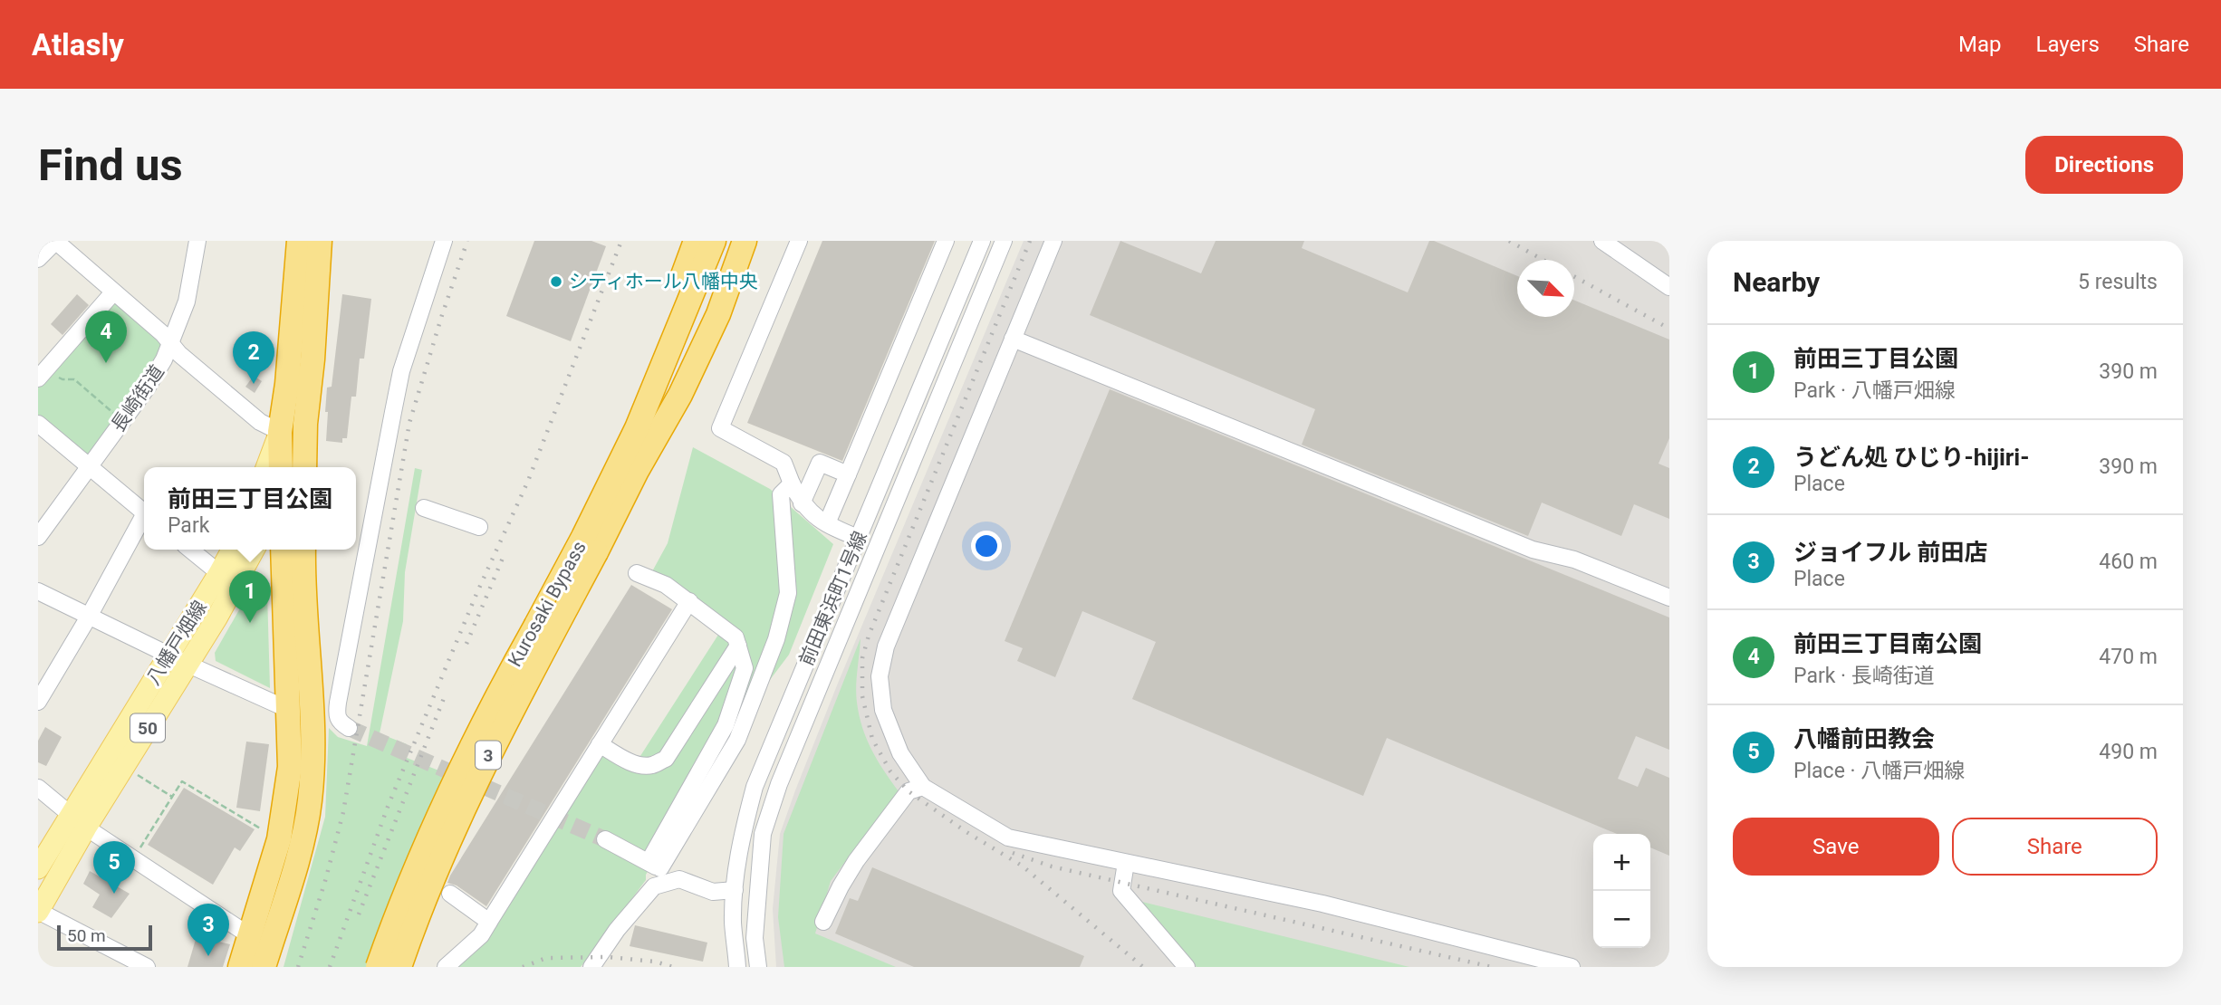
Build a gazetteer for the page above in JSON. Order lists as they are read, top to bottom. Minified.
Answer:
{"streets":{"highway":["Kurosaki Bypass","3"],"main road":["八幡戸畑線","50"],"street":["長崎街道","前田東浜町1号線"]},"places":["シティホール八幡中央"],"scale_bar":"50 m","north":"bottom right","page":{"header":"Atlasly","nav":["Map","Layers","Share"],"buttons":["Directions",["Save","Share"]],"title":"Find us","heading":["Nearby","5 results"],"pins":["4","2","1","5","3"],"list":[{"mark":"1","name":"前田三丁目公園","note":"Park · 八幡戸畑線","value":"390 m"},{"mark":"2","name":"うどん処 ひじり-hijiri-","note":"Place","value":"390 m"},{"mark":"3","name":"ジョイフル 前田店","note":"Place","value":"460 m"},{"mark":"4","name":"前田三丁目南公園","note":"Park · 長崎街道","value":"470 m"},{"mark":"5","name":"八幡前田教会","note":"Place · 八幡戸畑線","value":"490 m"}],"popup":["前田三丁目公園","Park"],"map_buttons":["+","−"],"scale":"50 m"}}
